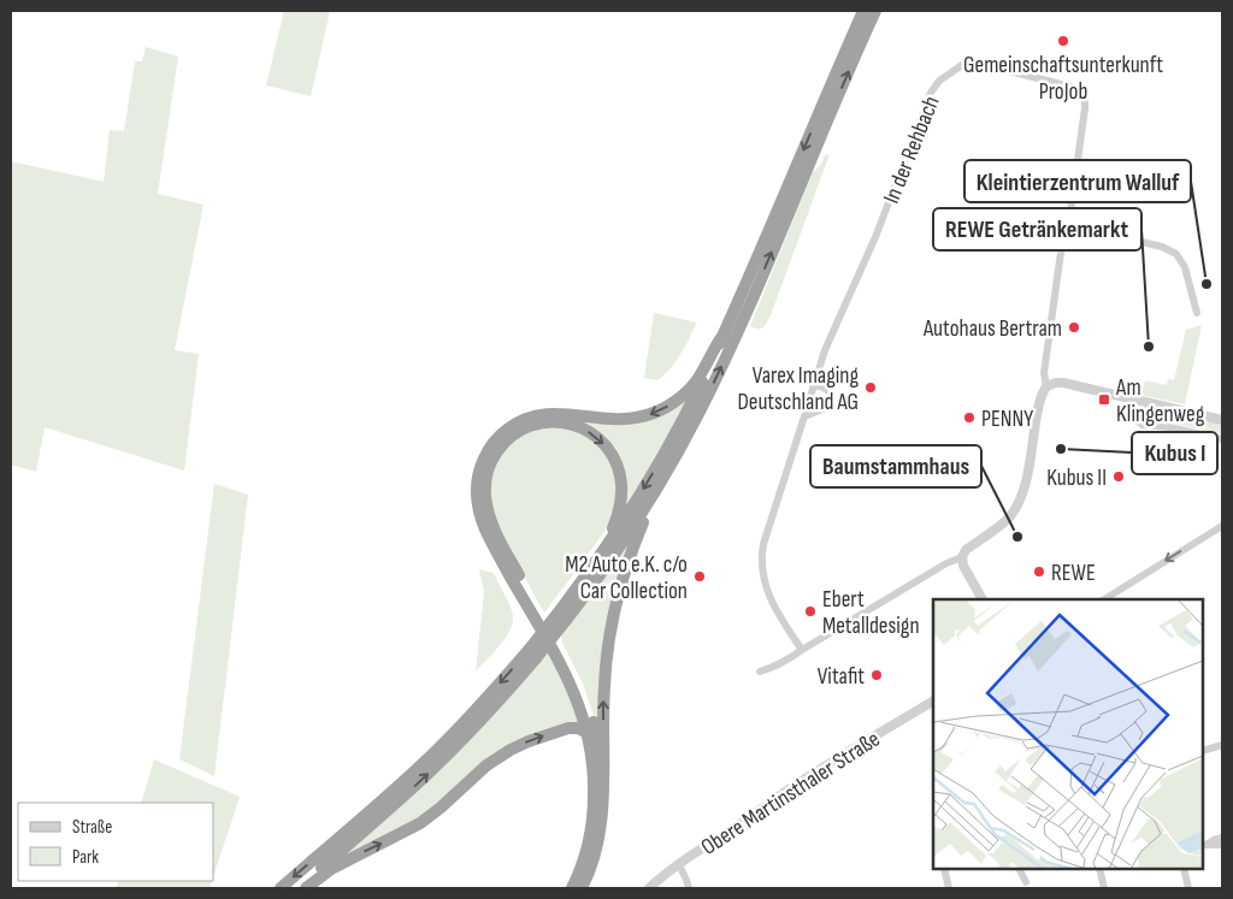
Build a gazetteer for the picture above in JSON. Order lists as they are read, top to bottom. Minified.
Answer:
{"streets":{"street":["In der Rehbach","Obere Martinsthaler Straße"]},"places":{"other":["Gemeinschaftsunterkunft ProJob","Kleintierzentrum Walluf","Autohaus Bertram","REWE Getränkemarkt","Varex Imaging Deutschland AG","PENNY","Kubus I","Kubus II","Baumstammhaus","REWE","M2 Auto e.K. c/o Car Collection","Ebert Metalldesign","Vitafit"],"transit":["Am Klingenweg"]},"legend":["Straße","Park"]}
